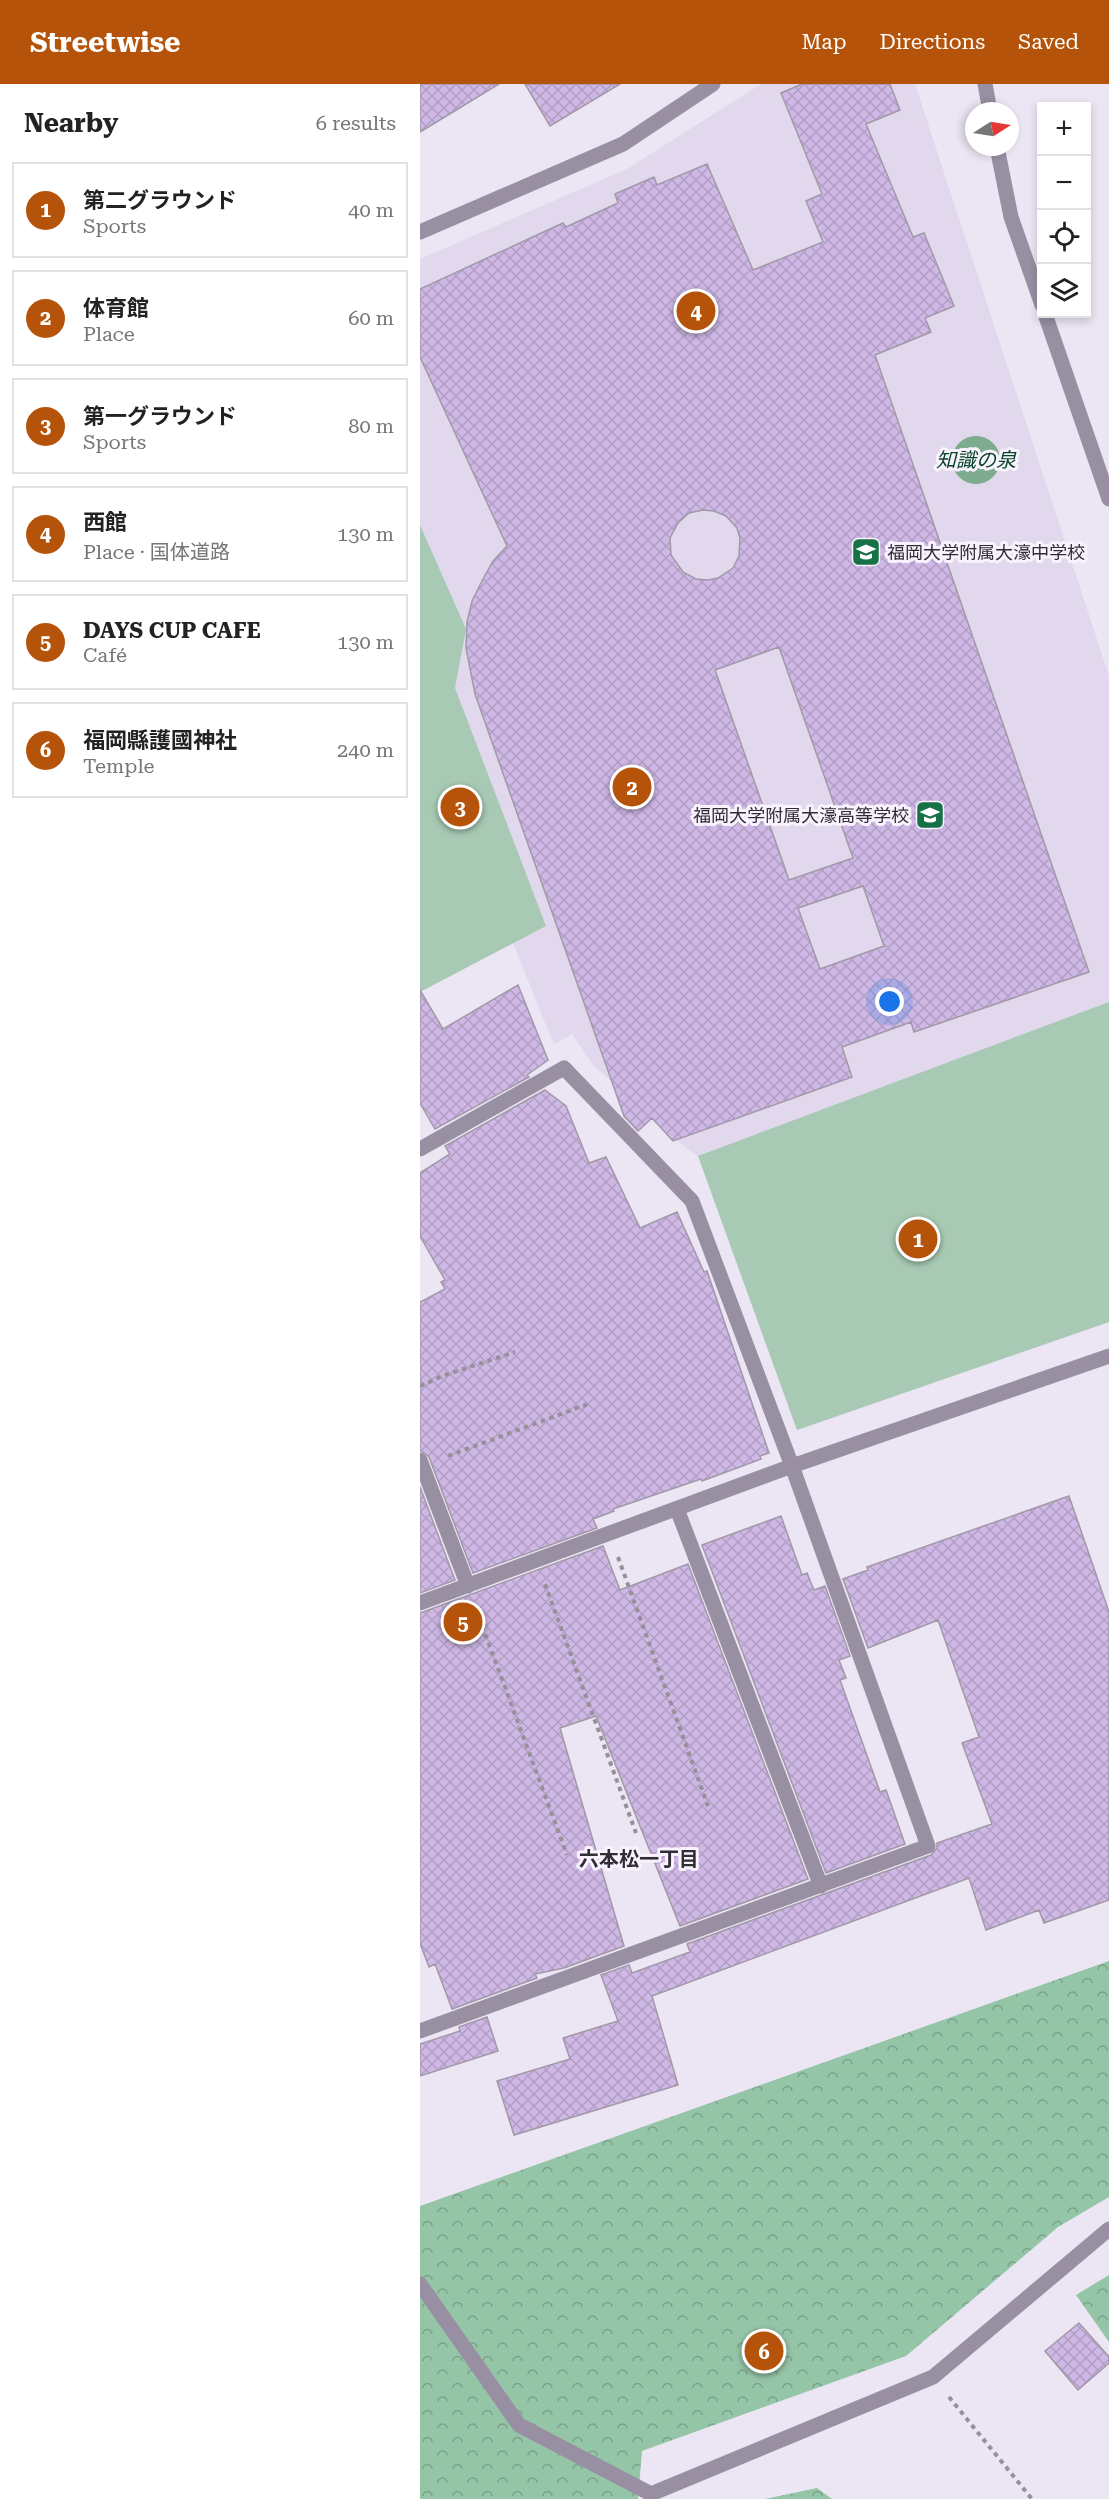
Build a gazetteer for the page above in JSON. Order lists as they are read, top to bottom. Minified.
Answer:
{"districts":["六本松一丁目"],"water":["知識の泉"],"places":{"school or university":["福岡大学附属大濠中学校","福岡大学附属大濠高等学校"]},"north":"right","page":{"header":"Streetwise","nav":["Map","Directions","Saved"],"heading":["Nearby","6 results"],"map_buttons":["+","−"],"list":[{"mark":"1","name":"第二グラウンド","note":"Sports","value":"40 m"},{"mark":"2","name":"体育館","note":"Place","value":"60 m"},{"mark":"3","name":"第一グラウンド","note":"Sports","value":"80 m"},{"mark":"4","name":"西館","note":"Place · 国体道路","value":"130 m"},{"mark":"5","name":"DAYS CUP CAFE","note":"Café","value":"130 m"},{"mark":"6","name":"福岡縣護國神社","note":"Temple","value":"240 m"}],"pins":["4","2","3","1","5","6"]}}
